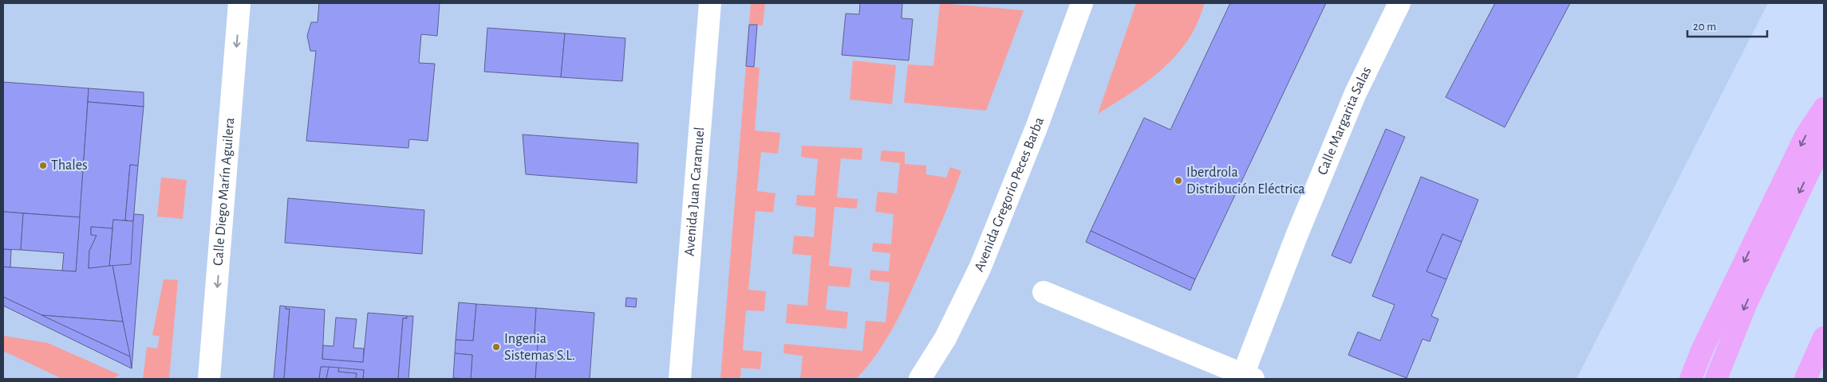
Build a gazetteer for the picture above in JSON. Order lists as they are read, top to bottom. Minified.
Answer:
{"streets":{"street":["Calle Margarita Salas","Calle Diego Marín Aguilera","Avenida Juan Caramuel","Avenida Gregorio Peces Barba"]},"one_way":["Calle Diego Marín Aguilera"],"places":["Thales","Iberdrola Distribución Eléctrica","Ingenia Sistemas S.L."],"scale_bar":"20 m"}
